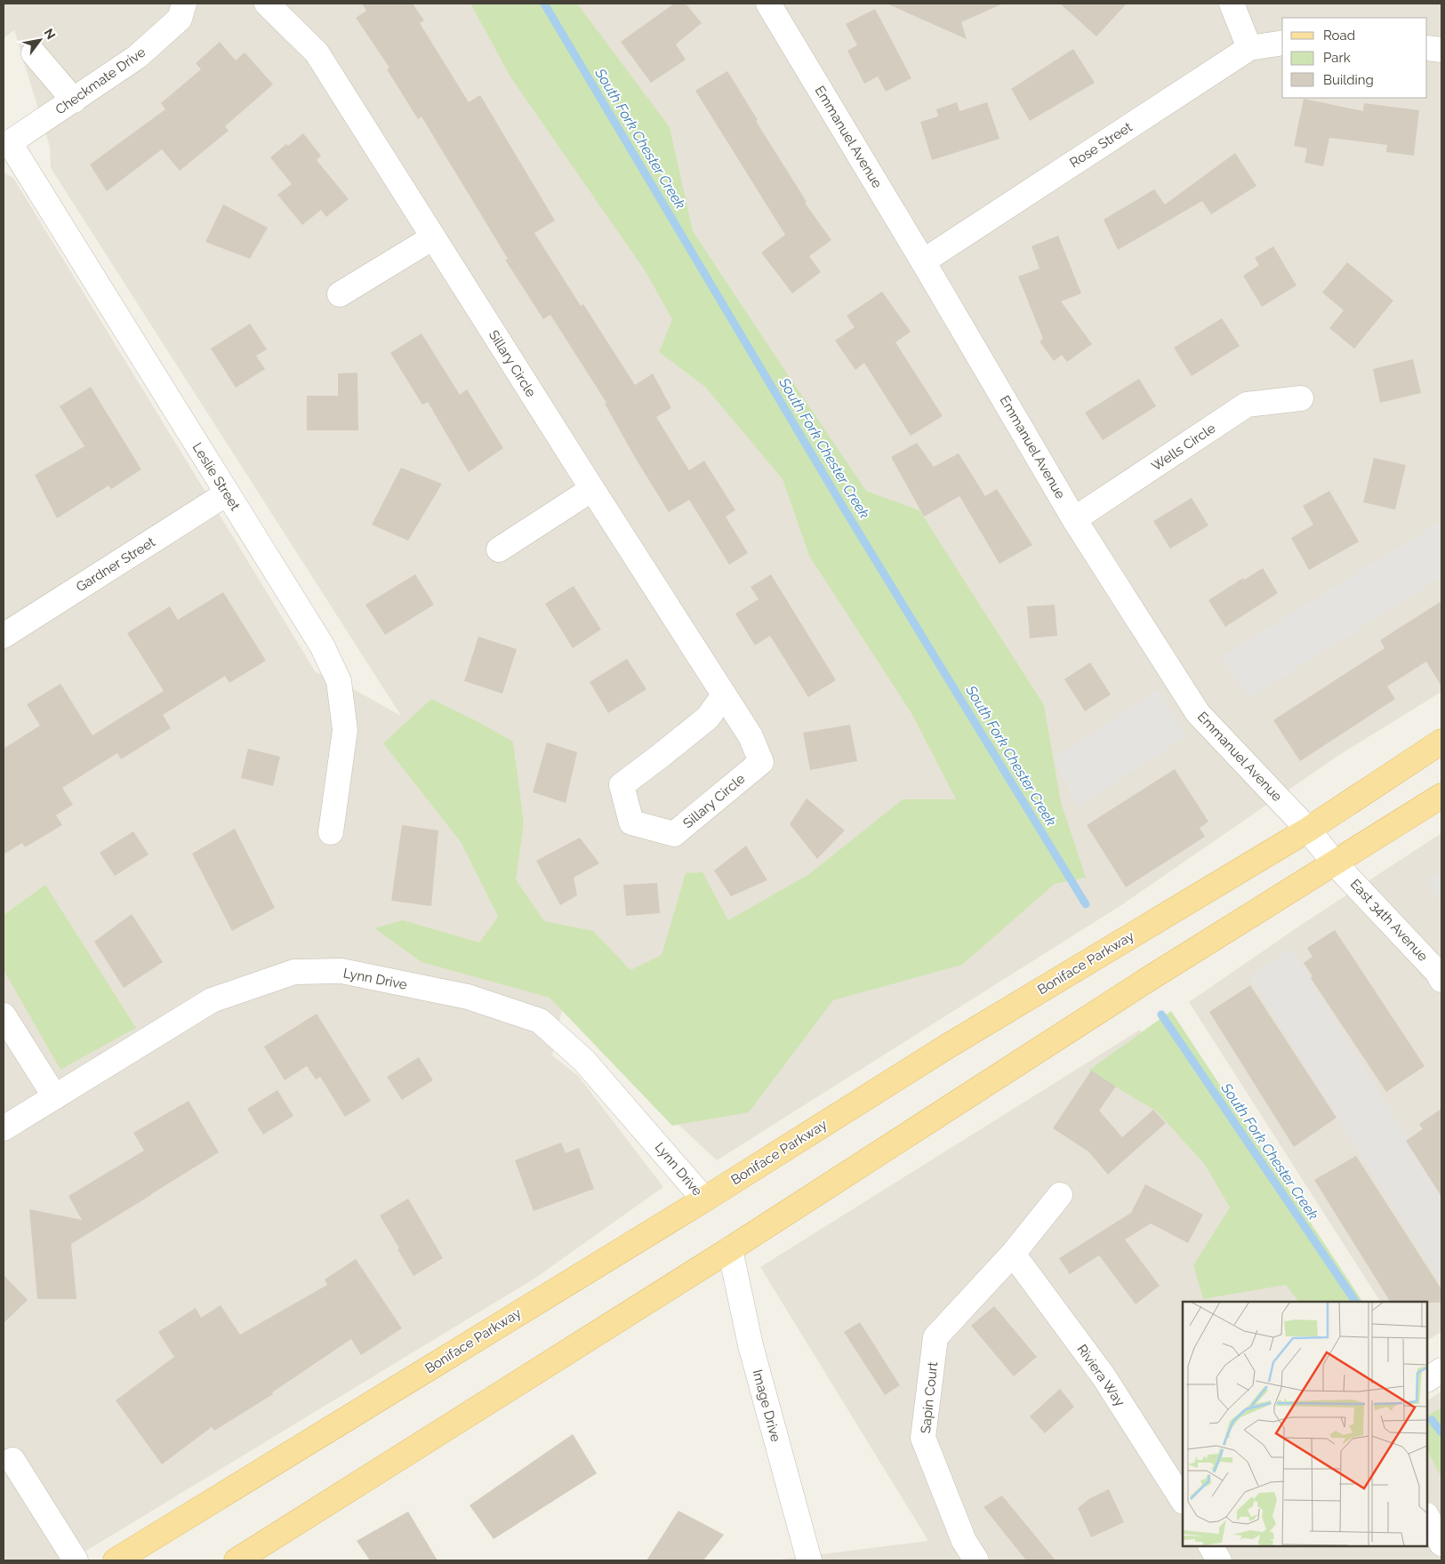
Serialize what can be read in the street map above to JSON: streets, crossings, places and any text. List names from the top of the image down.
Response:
{
  "streets": {
    "main road": ["Boniface Parkway"],
    "street": [
      "Checkmate Drive",
      "Emmanuel Avenue",
      "Rose Street",
      "Sillary Circle",
      "Wells Circle",
      "Leslie Street",
      "Gardner Street",
      "East 34th Avenue",
      "Lynn Drive",
      "Riviera Way",
      "Sapin Court",
      "Image Drive"
    ]
  },
  "crossings": [
    ["Checkmate Drive", "Leslie Street"],
    ["Emmanuel Avenue", "Rose Street"],
    ["Emmanuel Avenue", "Wells Circle"],
    ["Emmanuel Avenue", "East 34th Avenue"],
    ["Emmanuel Avenue", "Boniface Parkway"],
    ["Leslie Street", "Gardner Street"],
    ["Boniface Parkway", "Lynn Drive"],
    ["Riviera Way", "Sapin Court"]
  ],
  "water": ["South Fork Chester Creek"],
  "legend": ["Road", "Park", "Building"],
  "north": "top right"
}
